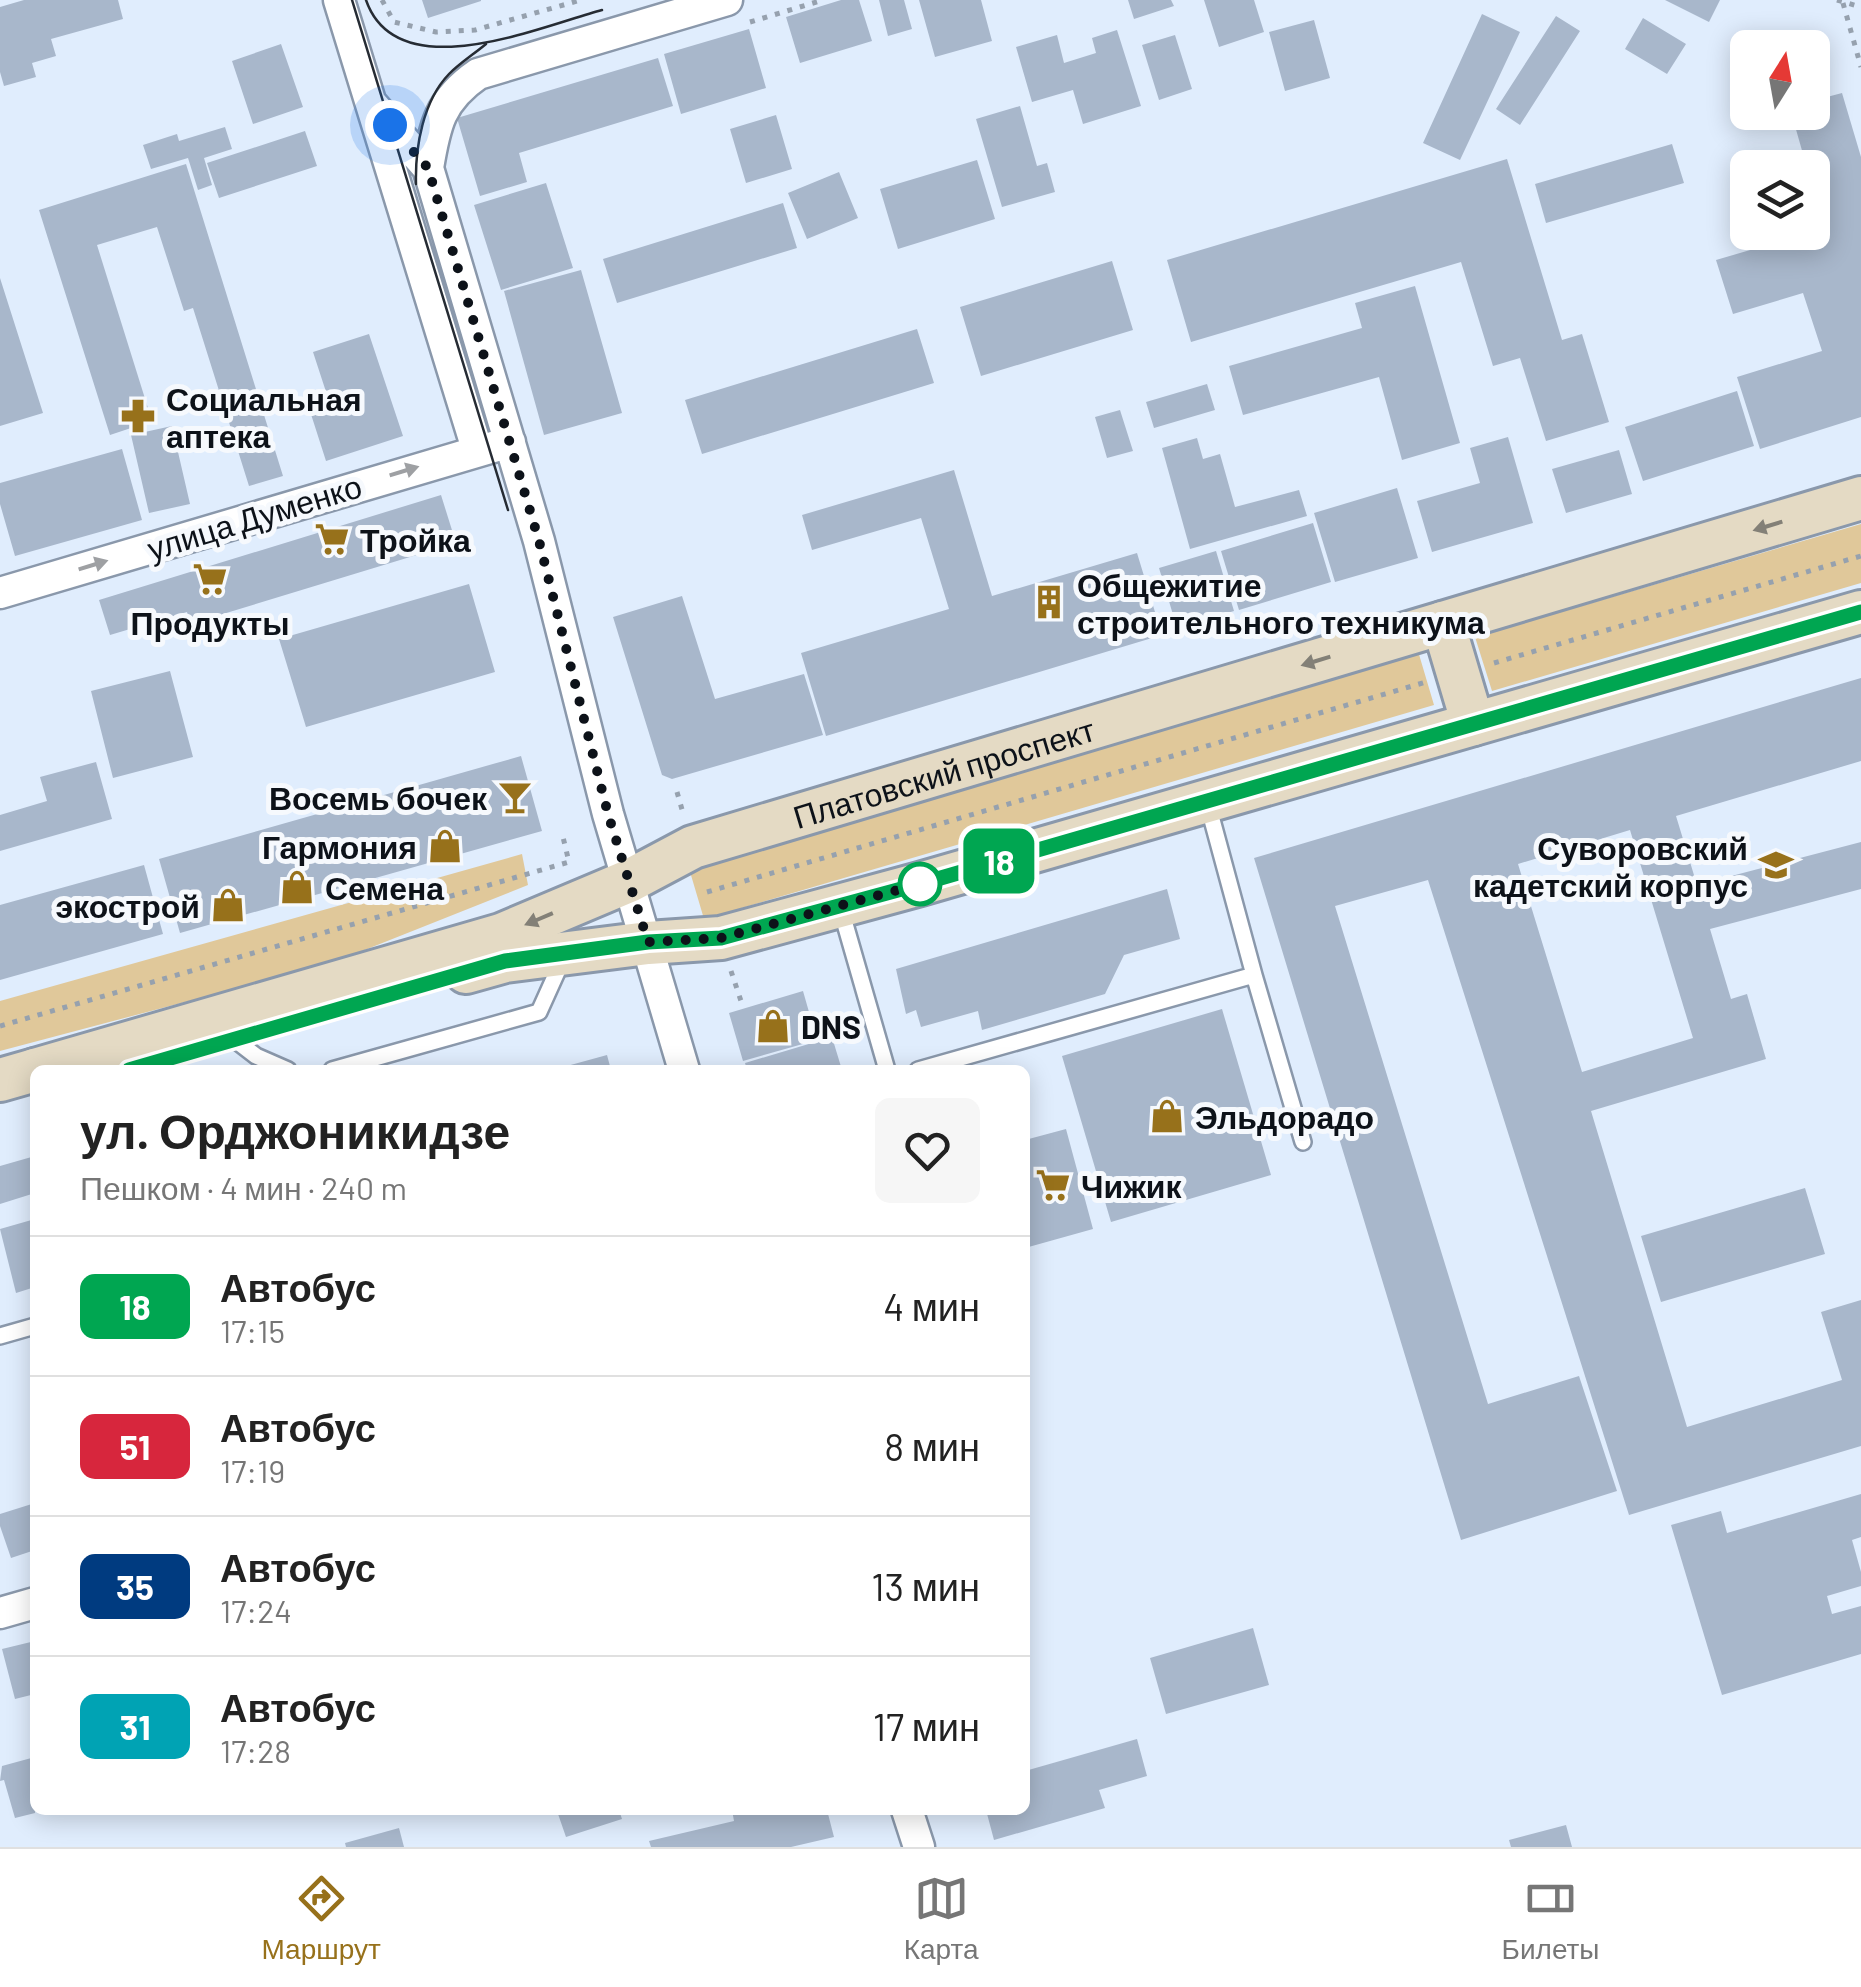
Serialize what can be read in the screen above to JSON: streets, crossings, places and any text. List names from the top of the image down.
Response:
{
  "streets": {
    "main road": ["Платовский проспект"],
    "street": ["улица Думенко"]
  },
  "one_way": ["улица Думенко"],
  "places": {
    "pharmacy": ["Социальная аптека"],
    "supermarket": ["Тройка", "Продукты", "Чижик"],
    "building": ["Общежитие строительного техникума"],
    "bar": ["Восемь бочек"],
    "shop": [
      "Гармония",
      "Семена",
      "экострой",
      "DNS",
      "Эльдорадо"
    ],
    "school or university": ["Суворовский кадетский корпус"]
  },
  "lines": ["bus line 18"],
  "north": "top",
  "page": {
    "on_map": "18",
    "heading": ["ул. Орджоникидзе", "Пешком · 4 мин · 240 m"],
    "list": [
      {
        "mark": "18",
        "name": "Автобус",
        "note": "17:15",
        "value": "4 мин"
      },
      {
        "mark": "51",
        "name": "Автобус",
        "note": "17:19",
        "value": "8 мин"
      },
      {
        "mark": "35",
        "name": "Автобус",
        "note": "17:24",
        "value": "13 мин"
      },
      {
        "mark": "31",
        "name": "Автобус",
        "note": "17:28",
        "value": "17 мин"
      }
    ],
    "tabs": ["Маршрут", "Карта", "Билеты"]
  }
}
